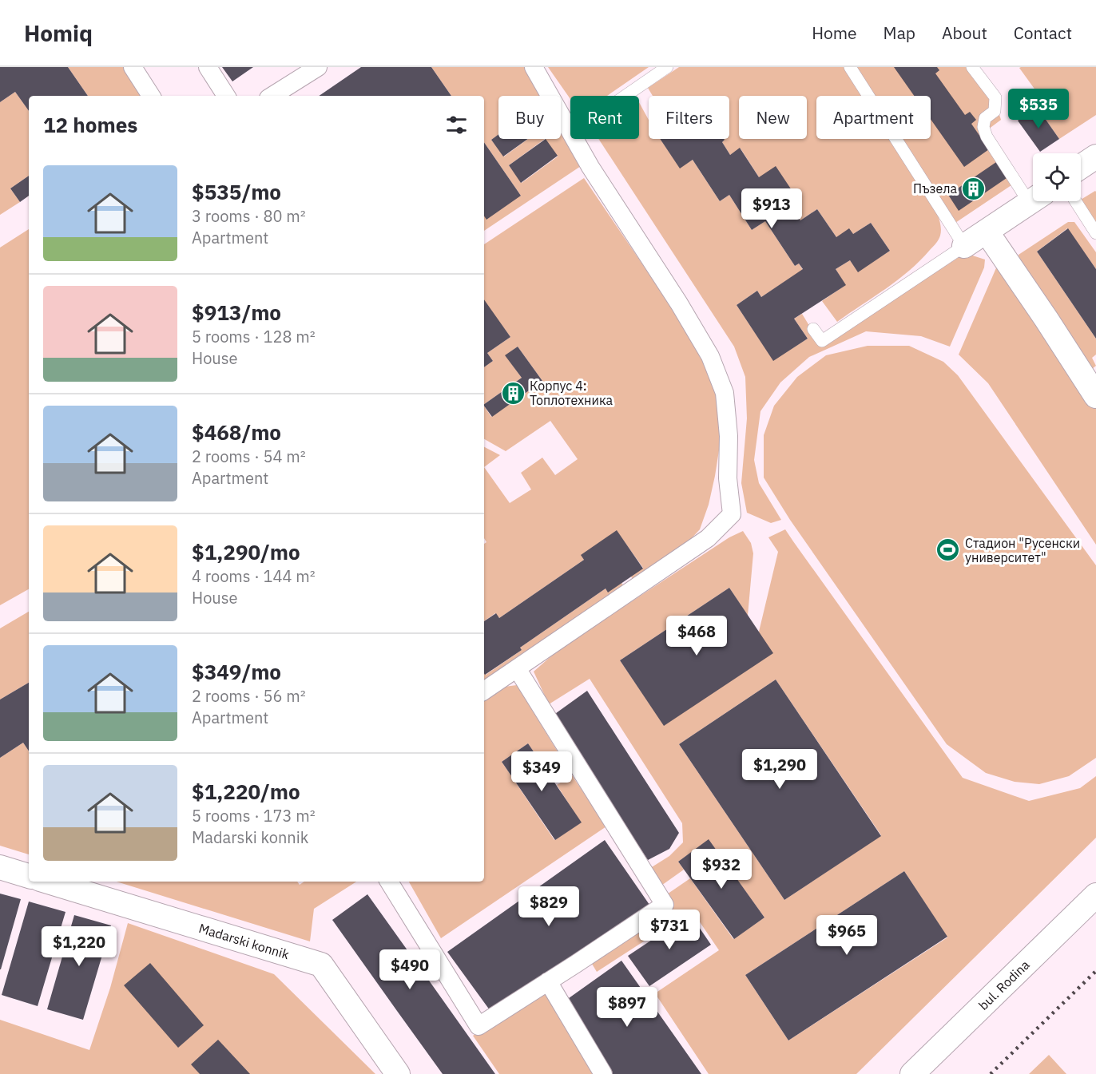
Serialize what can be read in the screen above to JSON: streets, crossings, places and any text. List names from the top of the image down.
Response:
{
  "streets": {
    "street": ["Madarski konnik", "bul. Rodina"]
  },
  "places": {
    "building": ["Пъзела", "Корпус 4: Топлотехника"],
    "sports": ["Стадион \"Русенски университет\""]
  },
  "page": {
    "header": "Homiq",
    "nav": [
      "Home",
      "Map",
      "About",
      "Contact"
    ],
    "price": [
      "$535",
      "$913",
      "$468",
      "$1,290",
      "$349",
      "$932",
      "$829",
      "$731",
      "$965",
      "$1,220",
      "$490",
      "$897"
    ],
    "chip": [
      "Buy",
      "Rent",
      "Filters",
      "New",
      "Apartment"
    ],
    "heading": "12 homes",
    "list": [
      {
        "name": "$535/mo",
        "note": "3 rooms · 80 m² · Apartment"
      },
      {
        "name": "$913/mo",
        "note": "5 rooms · 128 m² · House"
      },
      {
        "name": "$468/mo",
        "note": "2 rooms · 54 m² · Apartment"
      },
      {
        "name": "$1,290/mo",
        "note": "4 rooms · 144 m² · House"
      },
      {
        "name": "$349/mo",
        "note": "2 rooms · 56 m² · Apartment"
      },
      {
        "name": "$1,220/mo",
        "note": "5 rooms · 173 m² · Madarski konnik"
      }
    ]
  }
}
